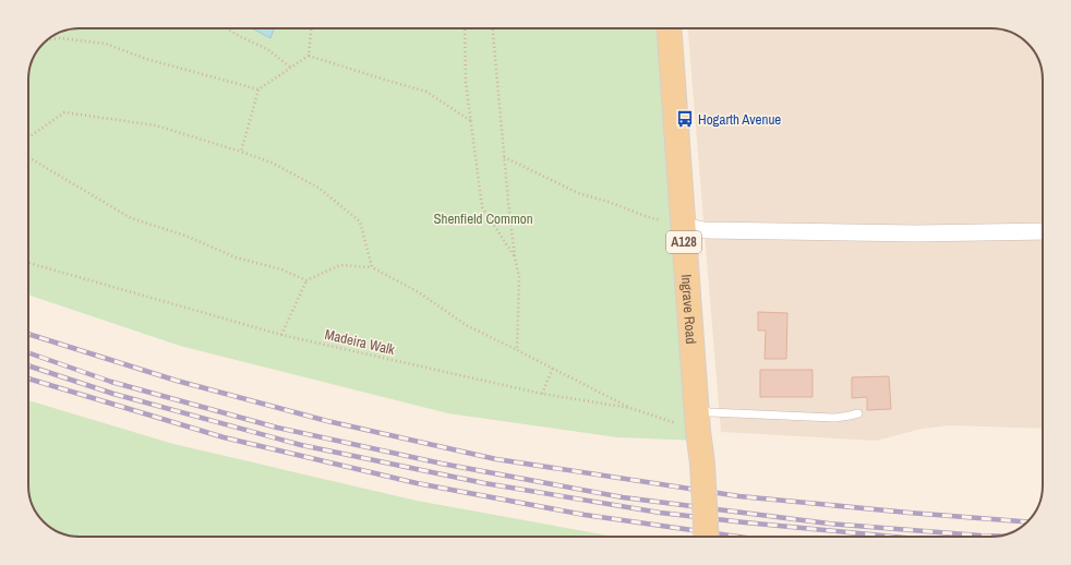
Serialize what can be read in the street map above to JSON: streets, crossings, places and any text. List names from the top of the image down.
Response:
{
  "streets": {
    "main road": ["A128", "Ingrave Road"],
    "path": ["Madeira Walk"]
  },
  "crossings": [
    ["Ingrave Road", "Madeira Walk"]
  ],
  "parks": ["Shenfield Common"],
  "places": {
    "bus stop": ["Hogarth Avenue"]
  }
}
